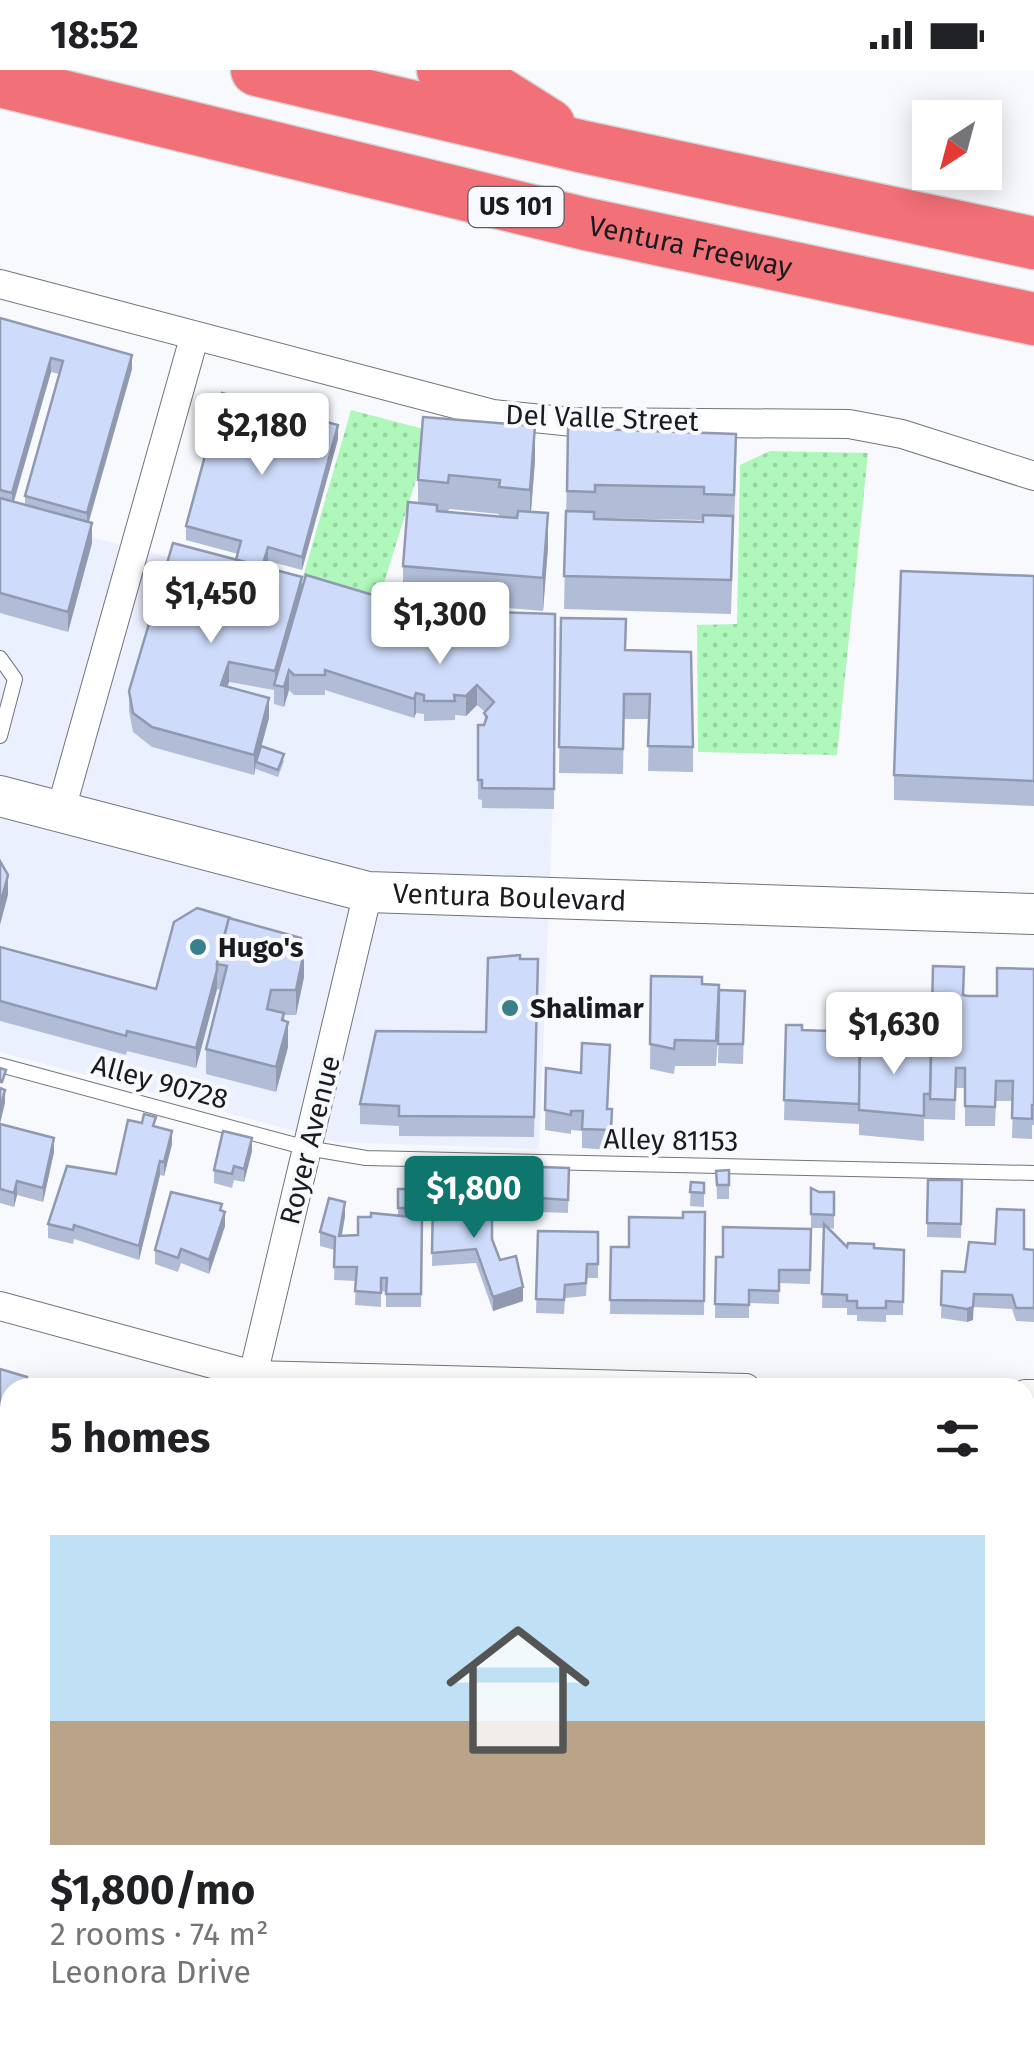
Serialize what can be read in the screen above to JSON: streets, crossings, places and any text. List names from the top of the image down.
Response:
{
  "streets": {
    "highway": ["US 101", "Ventura Freeway"],
    "main road": ["Ventura Boulevard"],
    "street": ["Del Valle Street", "Royer Avenue"],
    "lane": ["Alley 90728", "Alley 81153"]
  },
  "crossings": [
    ["Ventura Boulevard", "Royer Avenue"],
    ["Alley 90728", "Royer Avenue"],
    ["Alley 90728", "Alley 81153"],
    ["Royer Avenue", "Alley 81153"]
  ],
  "places": ["Hugo's", "Shalimar"],
  "north": "bottom left",
  "page": {
    "status": "18:52",
    "price": [
      "$2,180",
      "$1,450",
      "$1,300",
      "$1,630",
      "$1,800"
    ],
    "heading": "5 homes",
    "list": [
      {
        "name": "$1,800/mo",
        "note": "2 rooms · 74 m² · Leonora Drive"
      }
    ]
  }
}
